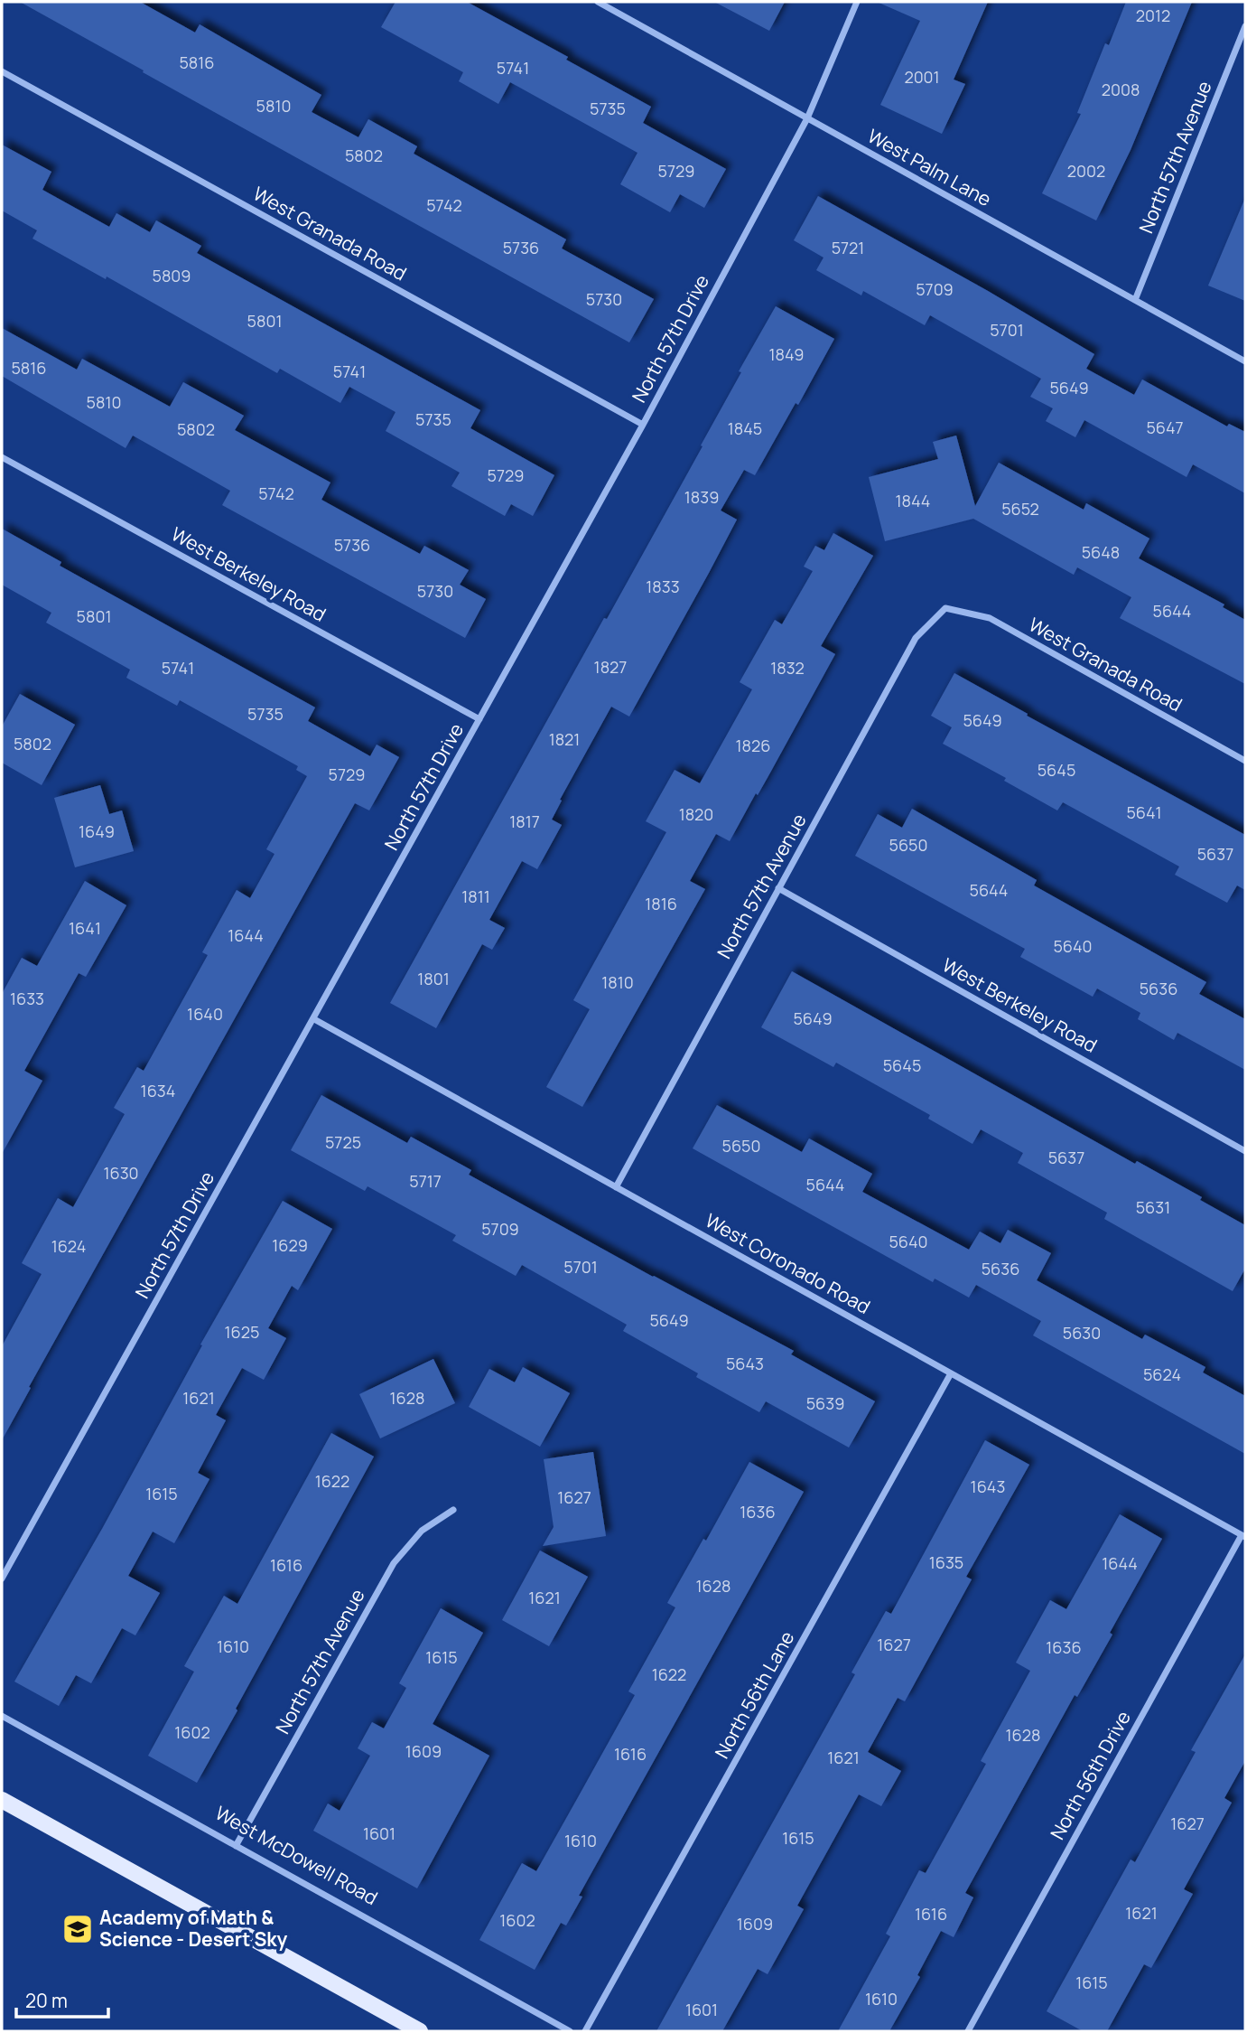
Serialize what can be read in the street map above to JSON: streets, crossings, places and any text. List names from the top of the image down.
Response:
{
  "streets": {
    "street": [
      "North 57th Avenue",
      "West Palm Lane",
      "West Granada Road",
      "North 57th Drive",
      "West Berkeley Road",
      "West Coronado Road",
      "North 56th Lane",
      "North 56th Drive",
      "West McDowell Road"
    ]
  },
  "crossings": [
    ["North 57th Avenue", "West Palm Lane"],
    ["North 57th Avenue", "West Granada Road"],
    ["North 57th Avenue", "West Berkeley Road"],
    ["North 57th Avenue", "West Coronado Road"],
    ["North 57th Avenue", "West McDowell Road"],
    ["West Palm Lane", "North 57th Drive"],
    ["West Granada Road", "North 57th Drive"],
    ["North 57th Drive", "West Berkeley Road"],
    ["North 57th Drive", "West Coronado Road"],
    ["West Coronado Road", "North 56th Lane"],
    ["West Coronado Road", "North 56th Drive"]
  ],
  "places": {
    "school or university": ["Academy of Math & Science - Desert Sky"]
  },
  "house_numbers": [
    "2012",
    "5816",
    "5741",
    "2001",
    "2008",
    "5810",
    "5735",
    "5802",
    "5729",
    "2002",
    "5742",
    "5736",
    "5721",
    "5809",
    "5709",
    "5730",
    "5801",
    "5701",
    "1849",
    "5816",
    "5741",
    "5649",
    "5810",
    "5735",
    "5647",
    "1845",
    "5802",
    "5729",
    "5742",
    "1839",
    "1844",
    "5652",
    "5736",
    "5648",
    "1833",
    "5730",
    "5644",
    "5801",
    "1827",
    "5741",
    "1832",
    "5735",
    "5649",
    "1821",
    "5802",
    "1826",
    "5645",
    "5729",
    "5641",
    "1820",
    "1817",
    "1649",
    "5650",
    "5637",
    "5644",
    "1811",
    "1816",
    "1641",
    "1644",
    "5640",
    "1801",
    "1810",
    "5636",
    "1633",
    "1640",
    "5649",
    "5645",
    "1634",
    "5725",
    "5650",
    "5637",
    "1630",
    "5717",
    "5644",
    "5631",
    "5709",
    "5640",
    "1629",
    "1624",
    "5701",
    "5636",
    "5649",
    "1625",
    "5630",
    "5643",
    "5624",
    "1621",
    "1628",
    "5639",
    "1622",
    "1643",
    "1615",
    "1627",
    "1636",
    "1635",
    "1644",
    "1616",
    "1628",
    "1621",
    "1627",
    "1610",
    "1636",
    "1615",
    "1622",
    "1602",
    "1628",
    "1609",
    "1616",
    "1621",
    "1627",
    "1601",
    "1615",
    "1610",
    "1621",
    "1616",
    "1602",
    "1609",
    "1615",
    "1610",
    "1601"
  ],
  "scale_bar": "20 m"
}
